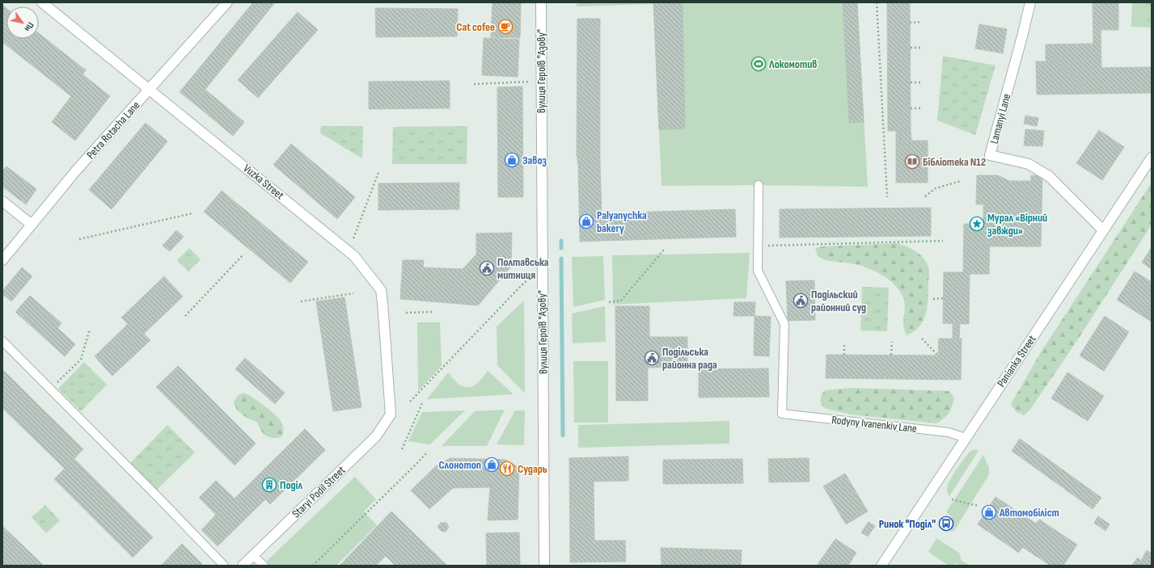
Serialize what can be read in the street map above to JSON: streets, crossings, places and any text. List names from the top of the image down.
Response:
{
  "streets": {
    "street": [
      "вулиця Героїв \"Азову\"",
      "Lamanyi Lane",
      "Petra Rotacha Lane",
      "Vuzka Street",
      "Panianka Street",
      "Staryi Podil Street"
    ],
    "lane": ["Rodyny Ivanenkiv Lane"]
  },
  "crossings": [
    ["Lamanyi Lane", "Panianka Street"],
    ["Petra Rotacha Lane", "Vuzka Street"],
    ["Vuzka Street", "Staryi Podil Street"],
    ["Panianka Street", "Rodyny Ivanenkiv Lane"]
  ],
  "places": {
    "cafe": ["Cat cofee"],
    "sports": ["Локомотив"],
    "shop": [
      "Завоз",
      "Palyanychka bakery",
      "Слонотоп",
      "Автомобіліст"
    ],
    "library": ["Бібліотека N12"],
    "place": ["Мурал «Вірний завжди»"],
    "public building": ["Полтавська митниця", "Подільский районний суд", "Подільська районна рада"],
    "restaurant": ["Сударь"],
    "building": ["Поділ"],
    "bus stop": ["Ринок \"Поділ\""]
  },
  "north": "bottom right"
}
